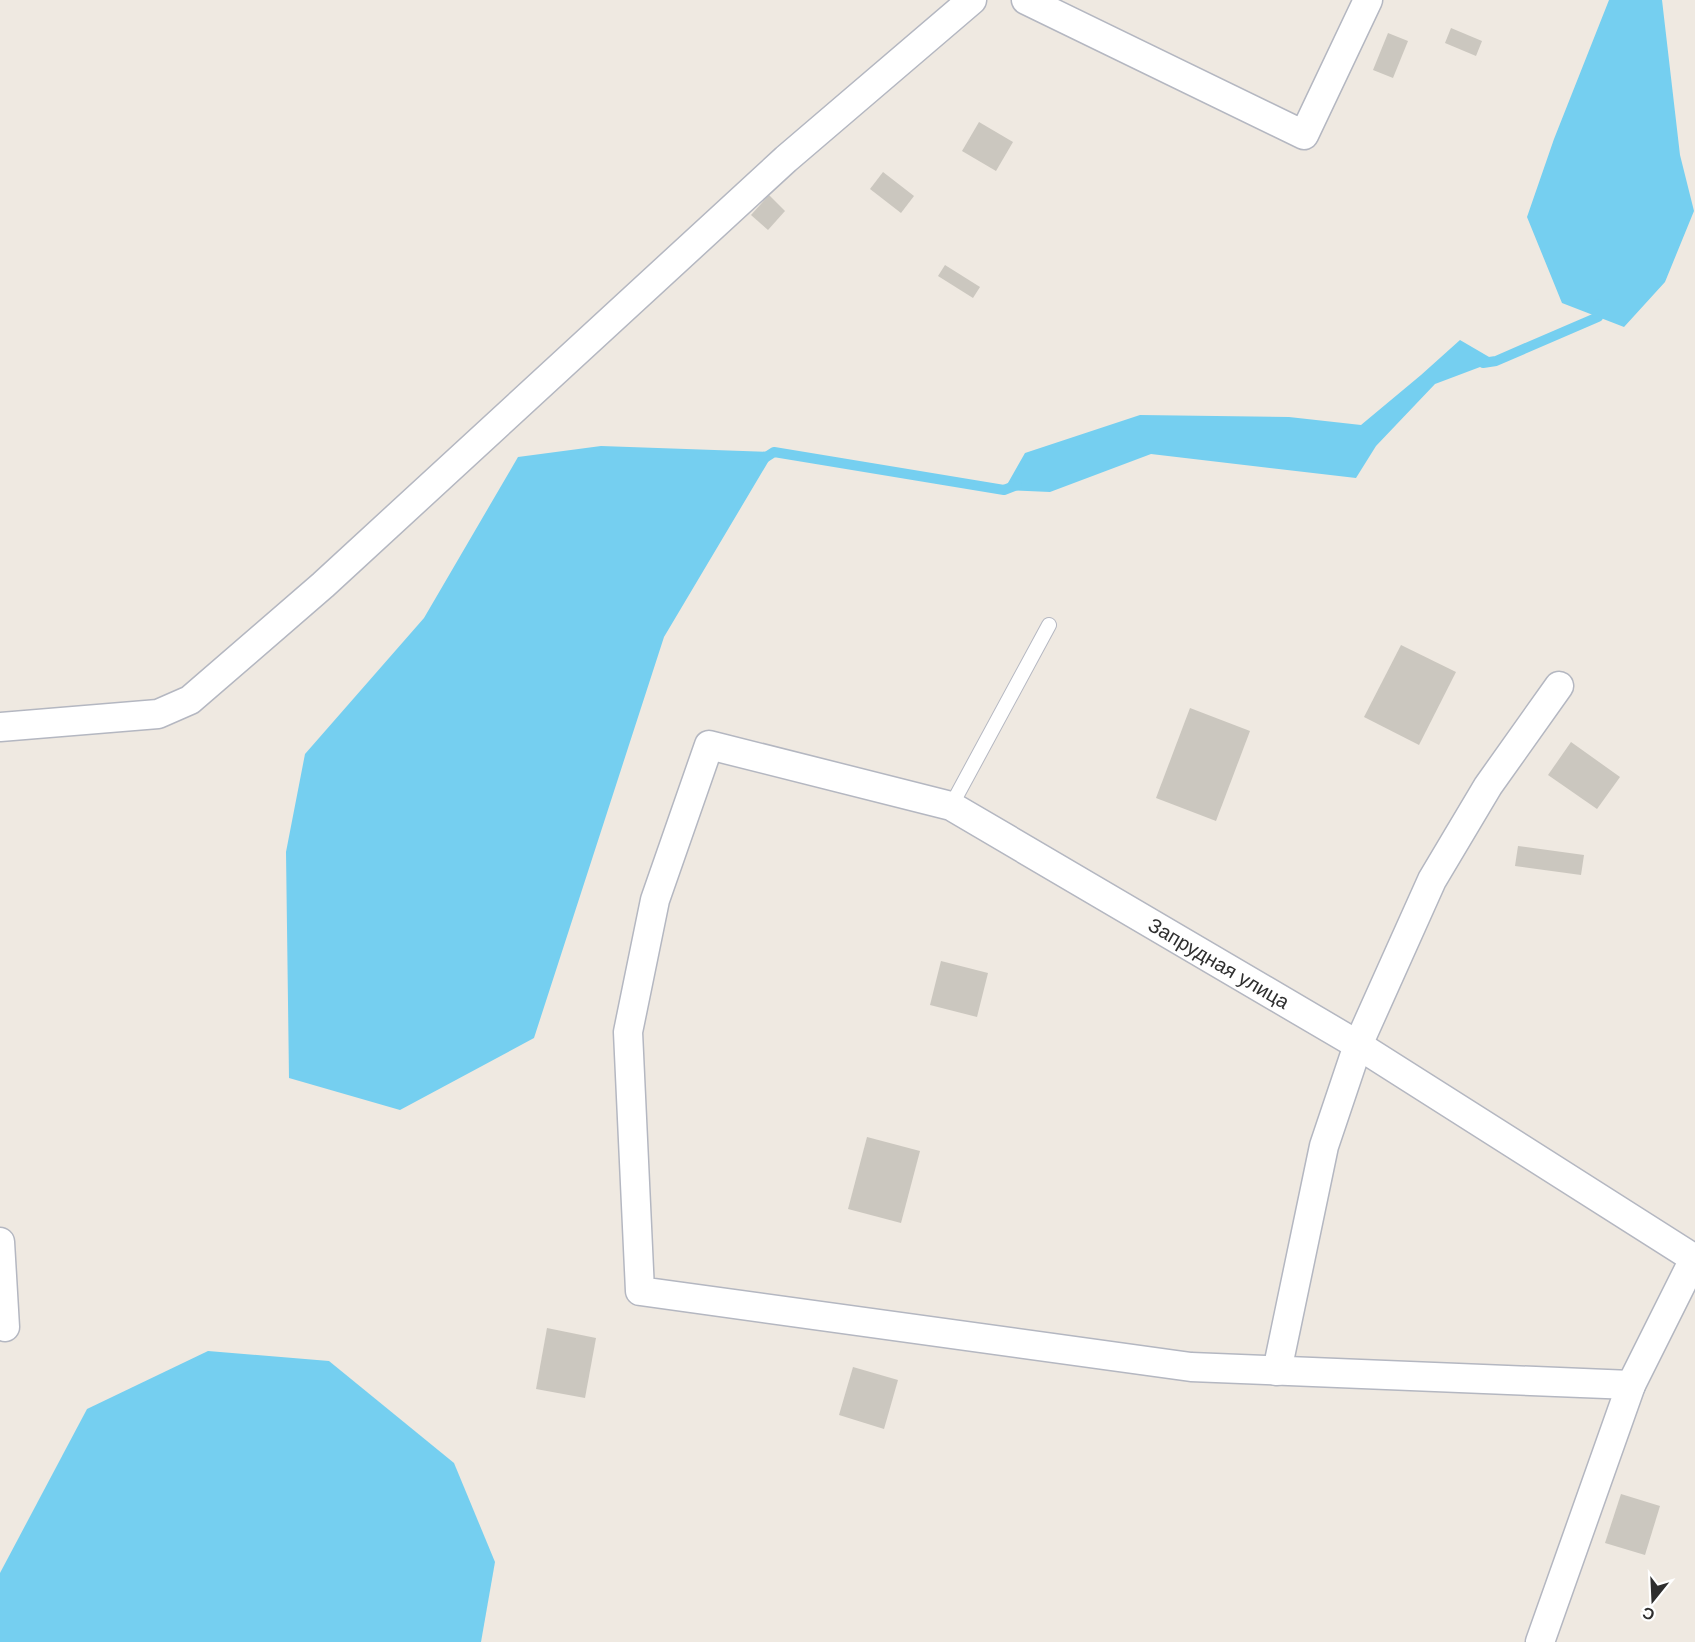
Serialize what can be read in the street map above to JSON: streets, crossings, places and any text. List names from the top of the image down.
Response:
{
  "streets": {
    "street": ["Запрудная улица"]
  },
  "north": "bottom"
}
